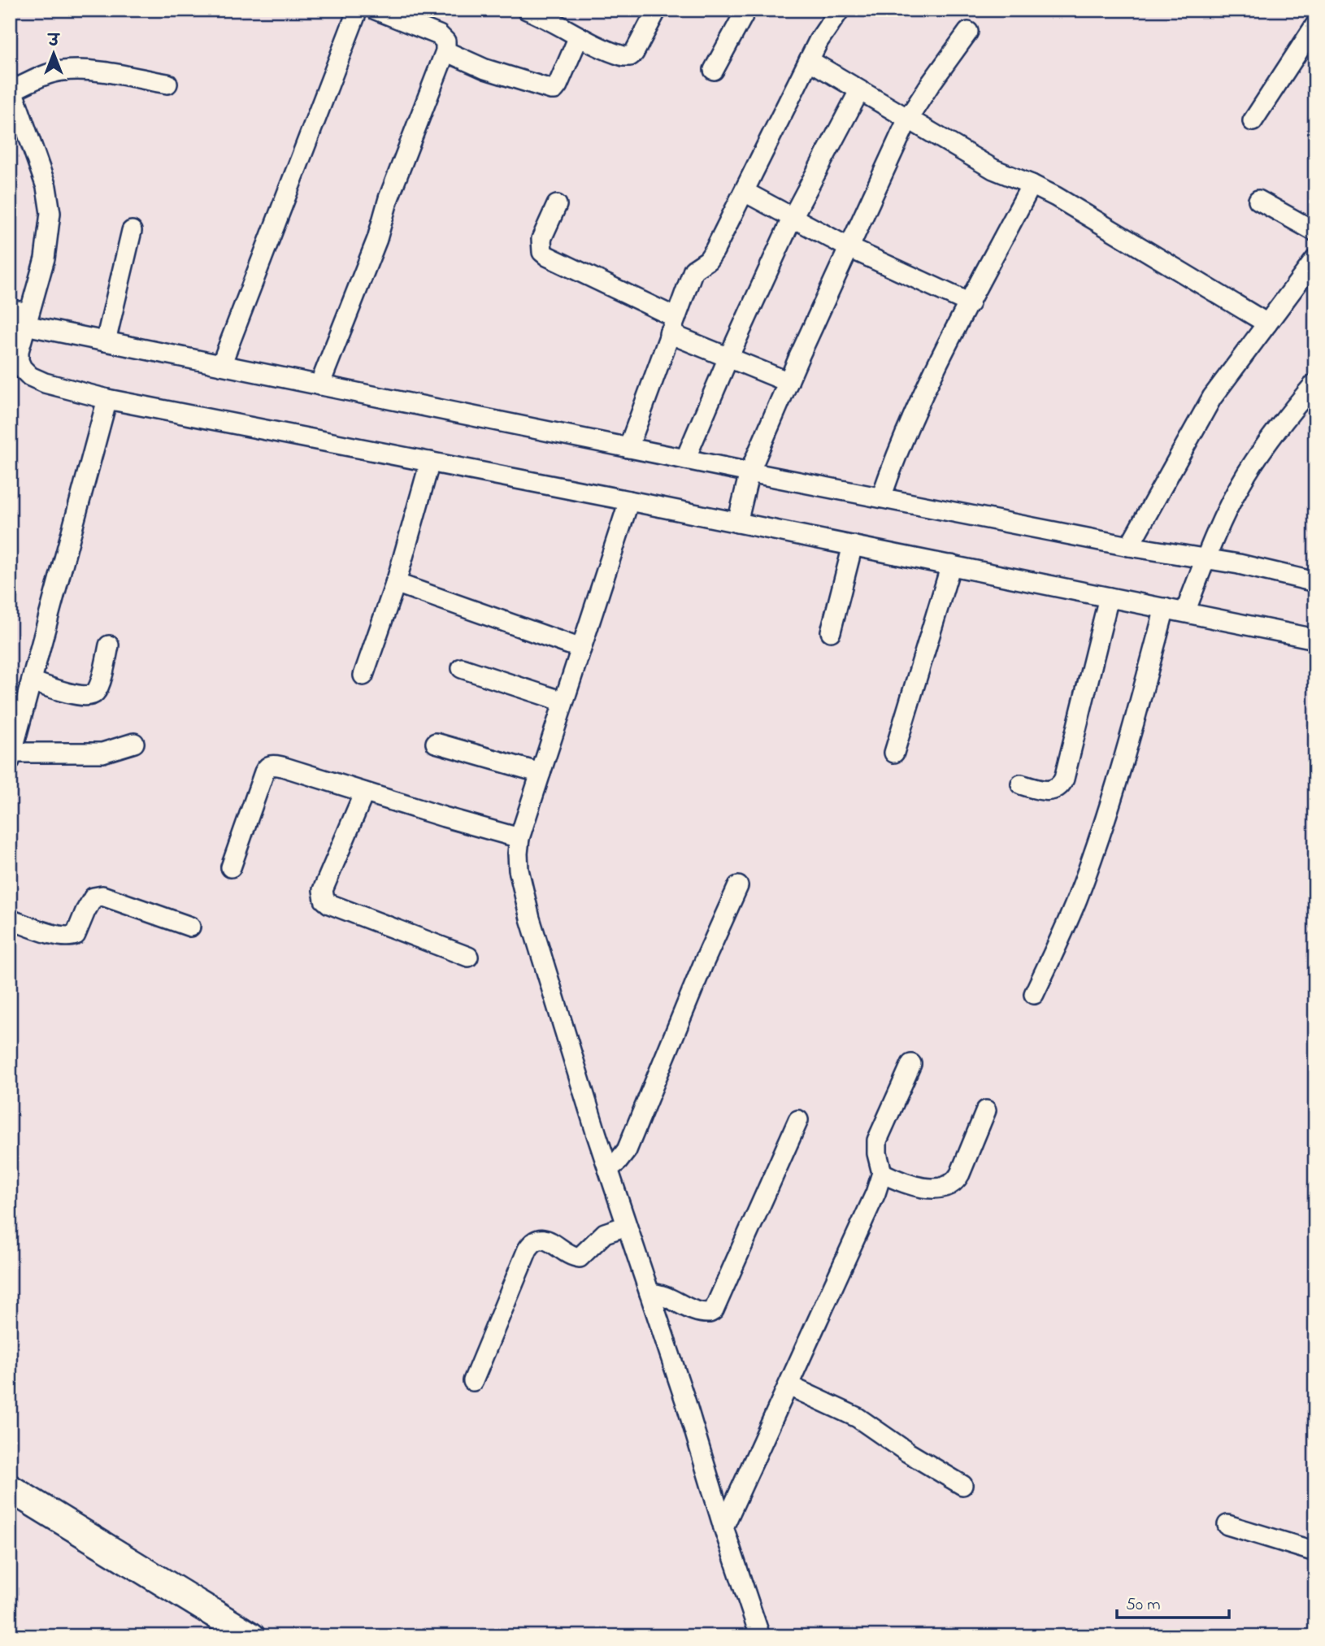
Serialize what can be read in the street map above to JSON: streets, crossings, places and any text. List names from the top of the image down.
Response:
{
  "scale_bar": "50 m",
  "north": "top"
}
